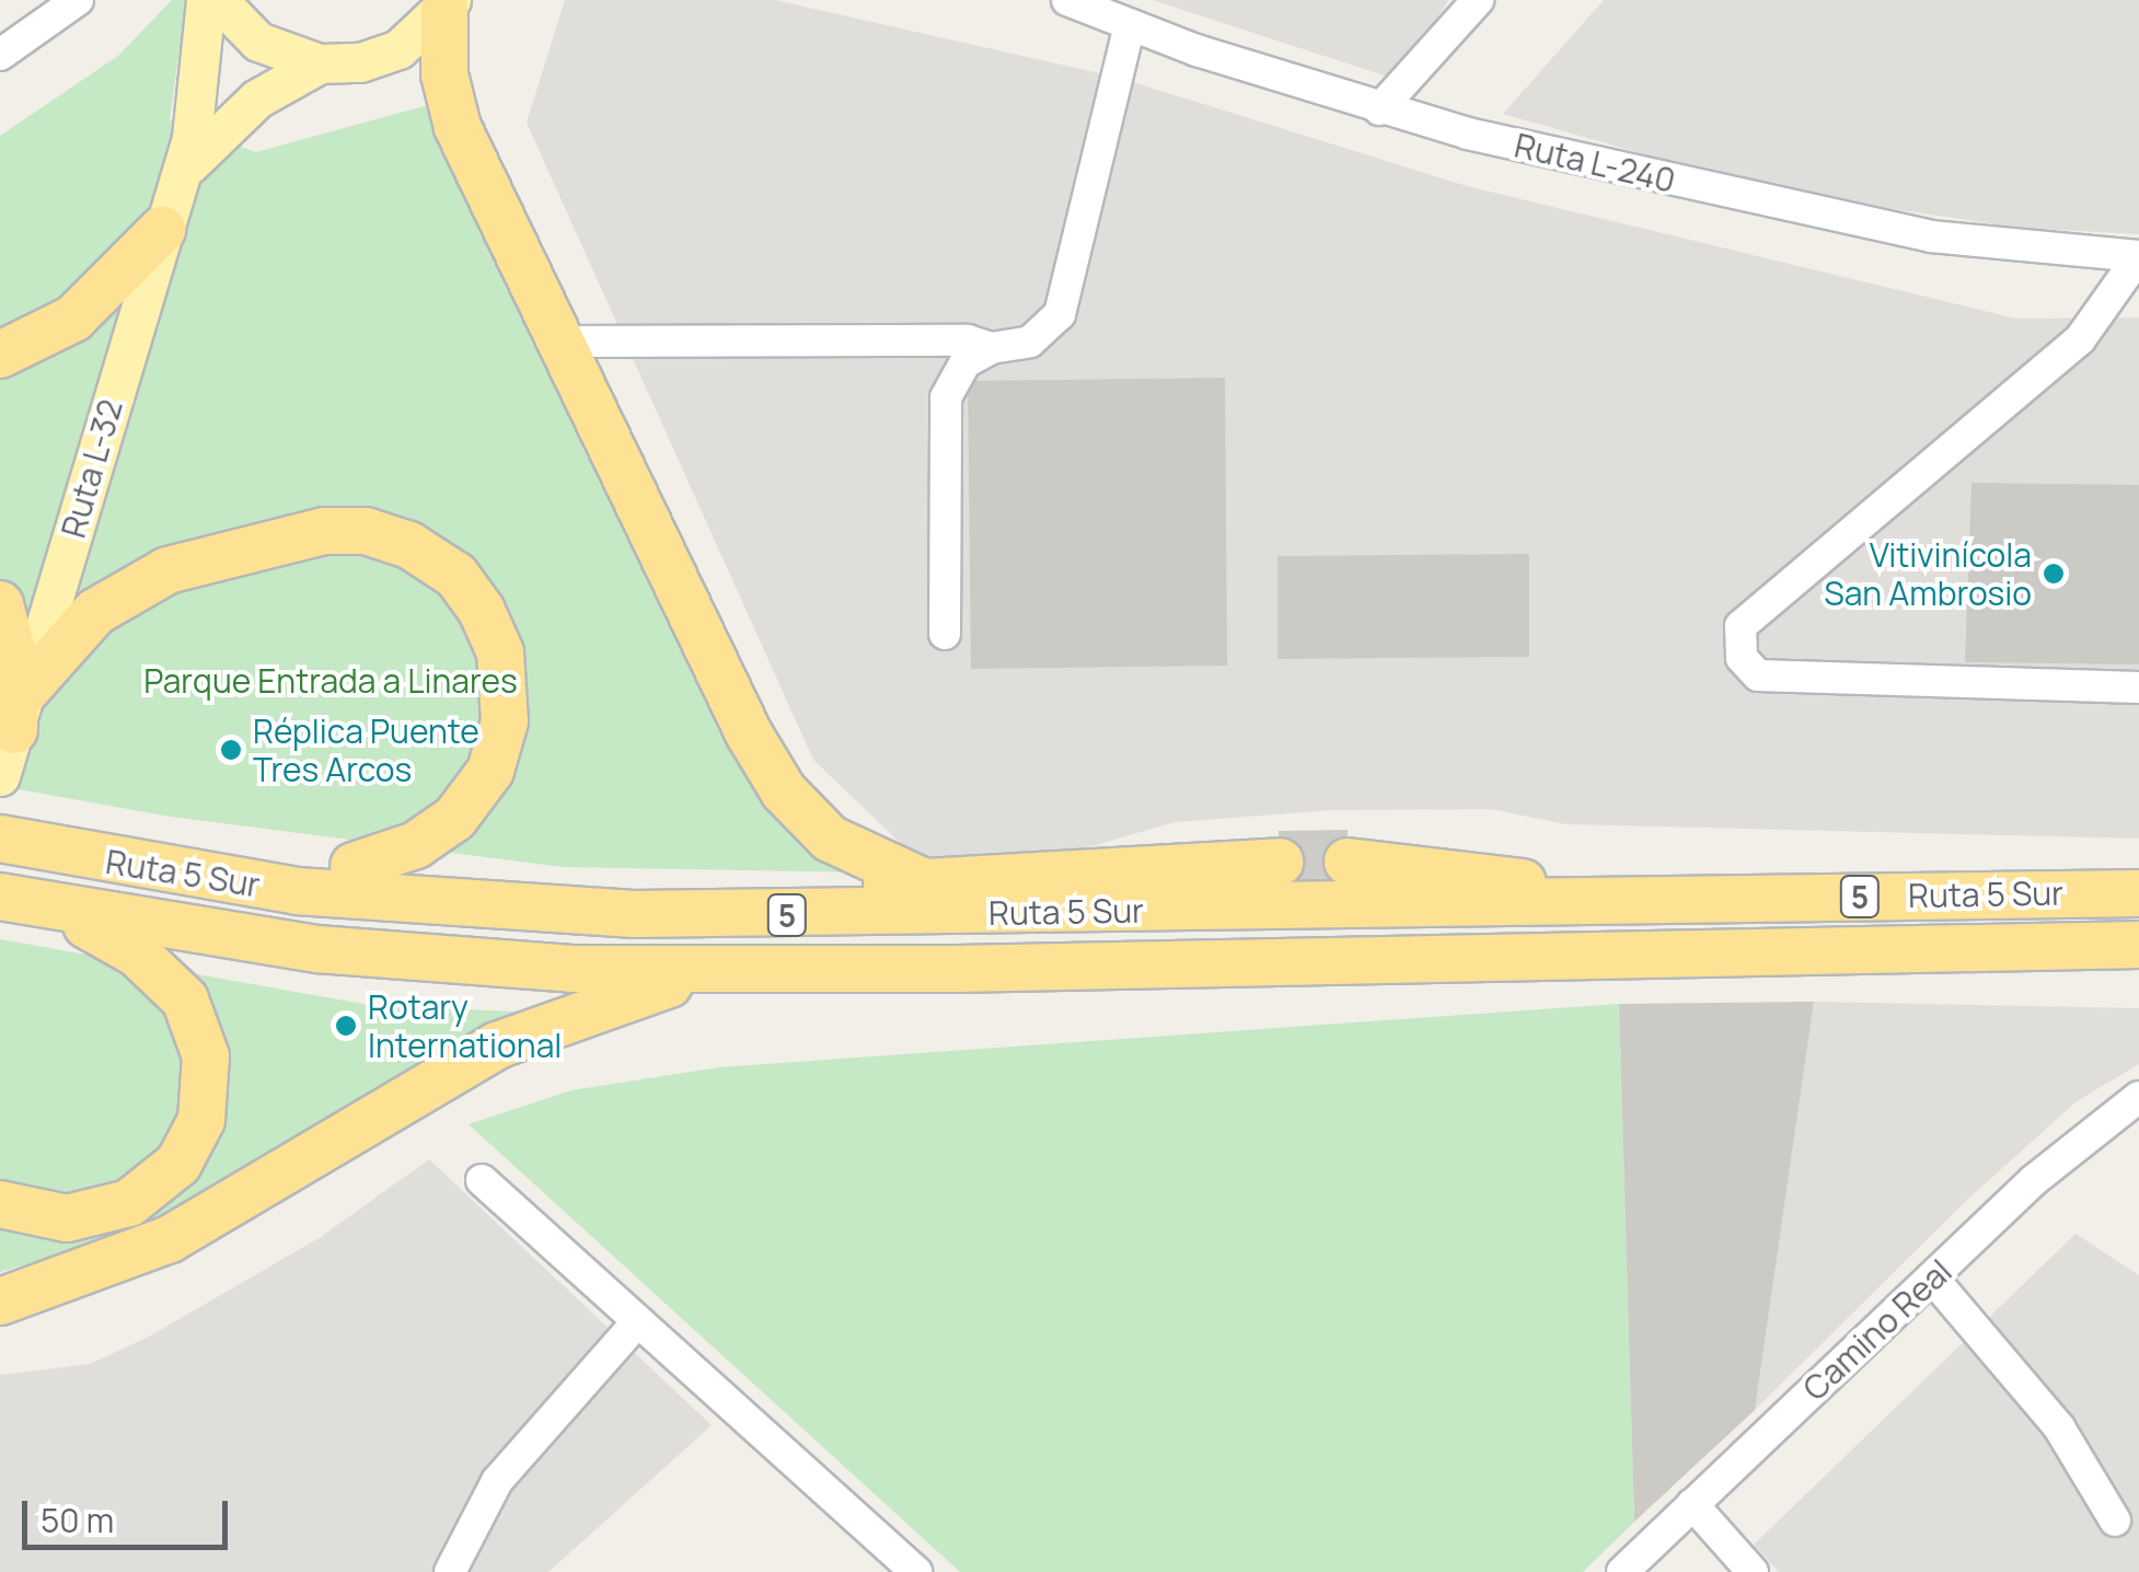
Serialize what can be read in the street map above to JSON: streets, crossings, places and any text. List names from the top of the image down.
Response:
{
  "streets": {
    "highway": ["Ruta 5 Sur", "5"],
    "main road": ["Ruta L-32"],
    "street": ["Ruta L-240", "Camino Real"]
  },
  "parks": ["Parque Entrada a Linares"],
  "places": ["Vitivinícola San Ambrosio", "Réplica Puente Tres Arcos", "Rotary International"],
  "scale_bar": "50 m"
}
